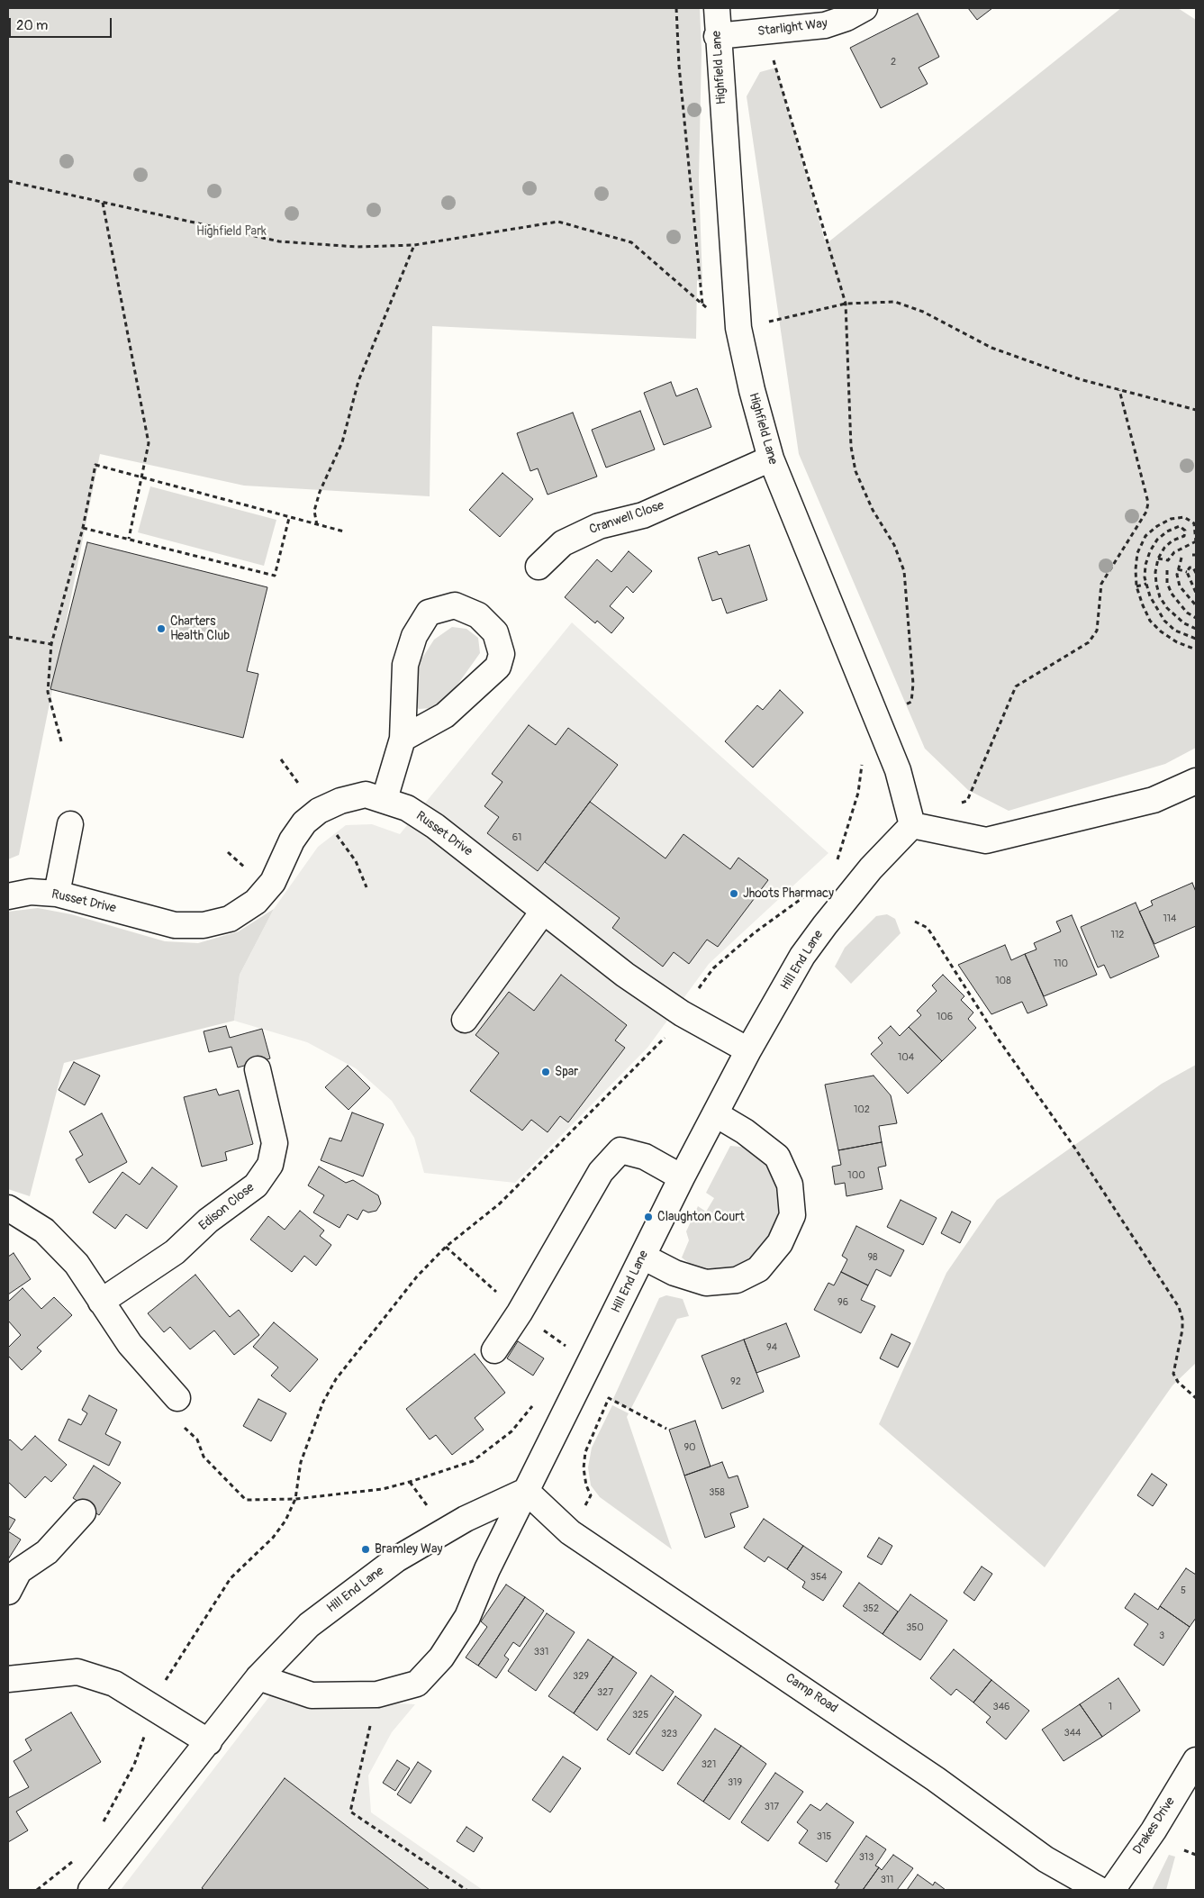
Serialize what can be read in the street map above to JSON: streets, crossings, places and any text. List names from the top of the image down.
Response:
{
  "streets": {
    "street": [
      "Starlight Way",
      "Highfield Lane",
      "Cranwell Close",
      "Russet Drive",
      "Hill End Lane",
      "Edison Close",
      "Camp Road",
      "Drakes Drive"
    ]
  },
  "crossings": [
    ["Starlight Way", "Highfield Lane"],
    ["Highfield Lane", "Cranwell Close"],
    ["Highfield Lane", "Hill End Lane"],
    ["Russet Drive", "Hill End Lane"],
    ["Hill End Lane", "Camp Road"]
  ],
  "parks": ["Highfield Park"],
  "places": [
    "Charters Health Club",
    "Jhoots Pharmacy",
    "Spar",
    "Claughton Court",
    "Bramley Way"
  ],
  "house_numbers": [
    "2",
    "61",
    "114",
    "112",
    "110",
    "108",
    "106",
    "104",
    "102",
    "100",
    "98",
    "96",
    "94",
    "92",
    "90",
    "358",
    "354",
    "5",
    "352",
    "350",
    "3",
    "331",
    "329",
    "327",
    "346",
    "1",
    "325",
    "344",
    "323",
    "321",
    "319",
    "317",
    "315",
    "313",
    "311"
  ],
  "scale_bar": "20 m"
}
